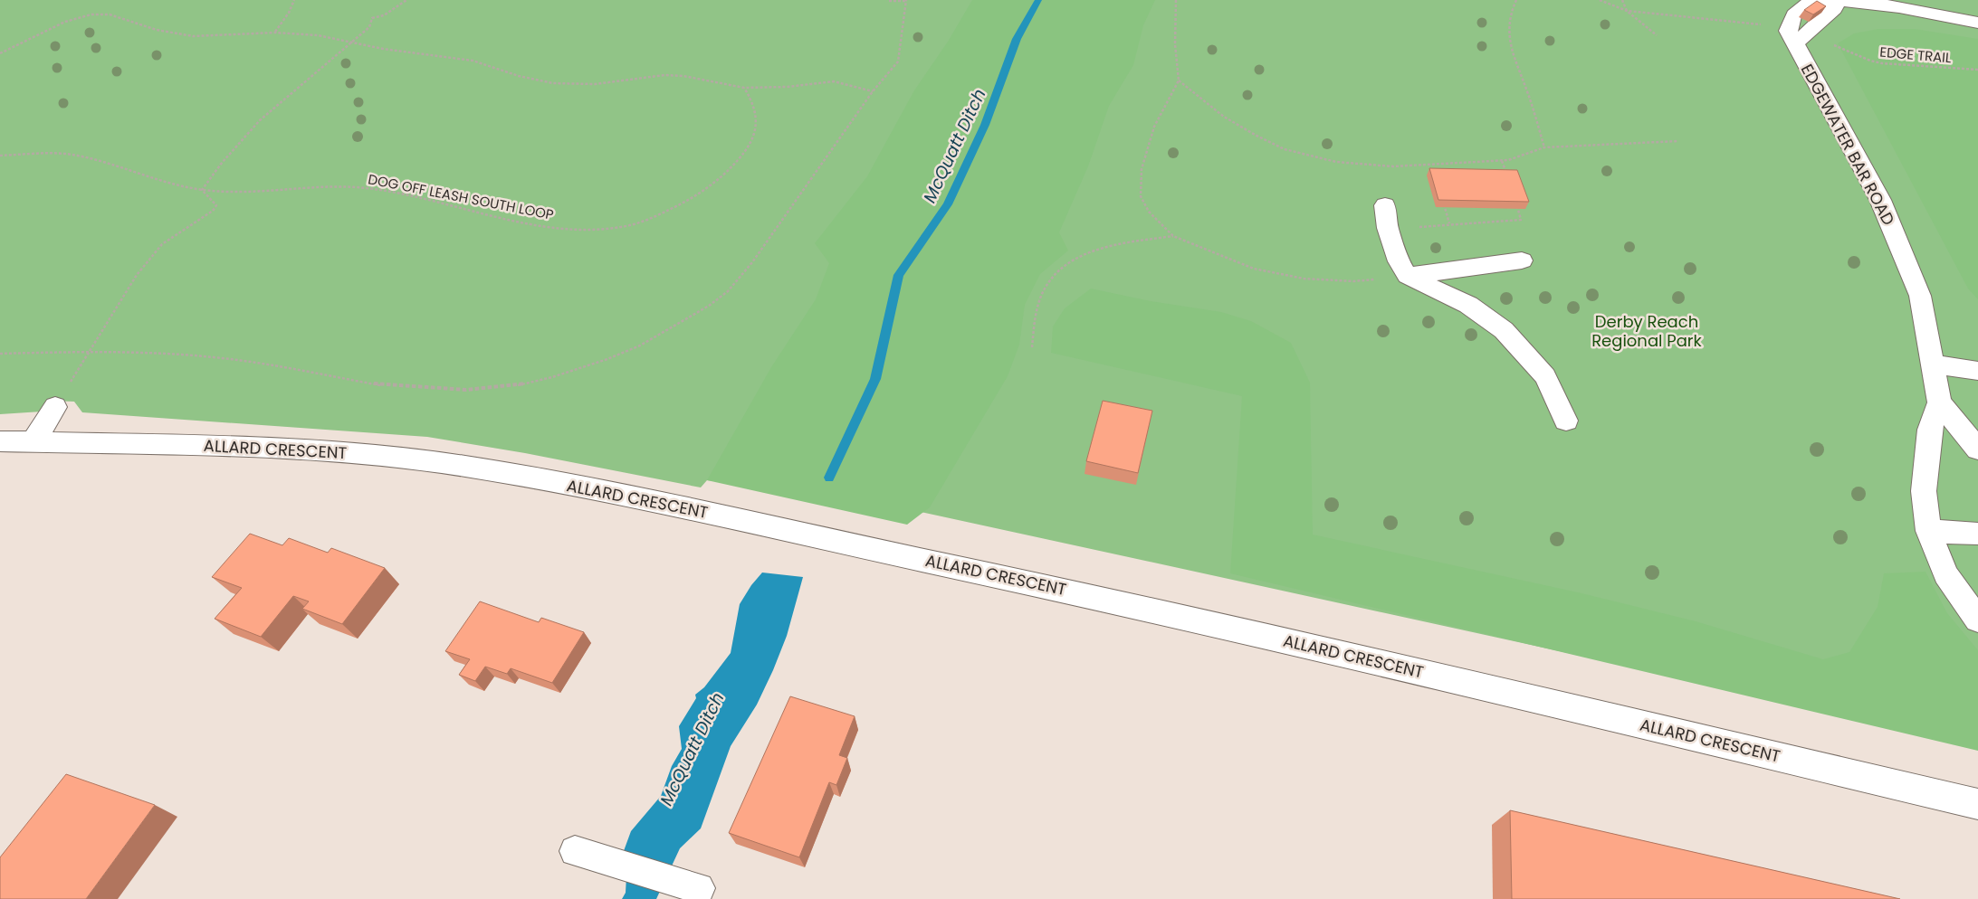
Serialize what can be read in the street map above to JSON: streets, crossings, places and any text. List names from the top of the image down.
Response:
{
  "streets": {
    "street": ["EDGEWATER BAR ROAD", "ALLARD CRESCENT"],
    "path": ["EDGE TRAIL", "DOG OFF LEASH SOUTH LOOP"]
  },
  "water": ["McQuatt Ditch"],
  "parks": ["Derby Reach Regional Park"]
}
